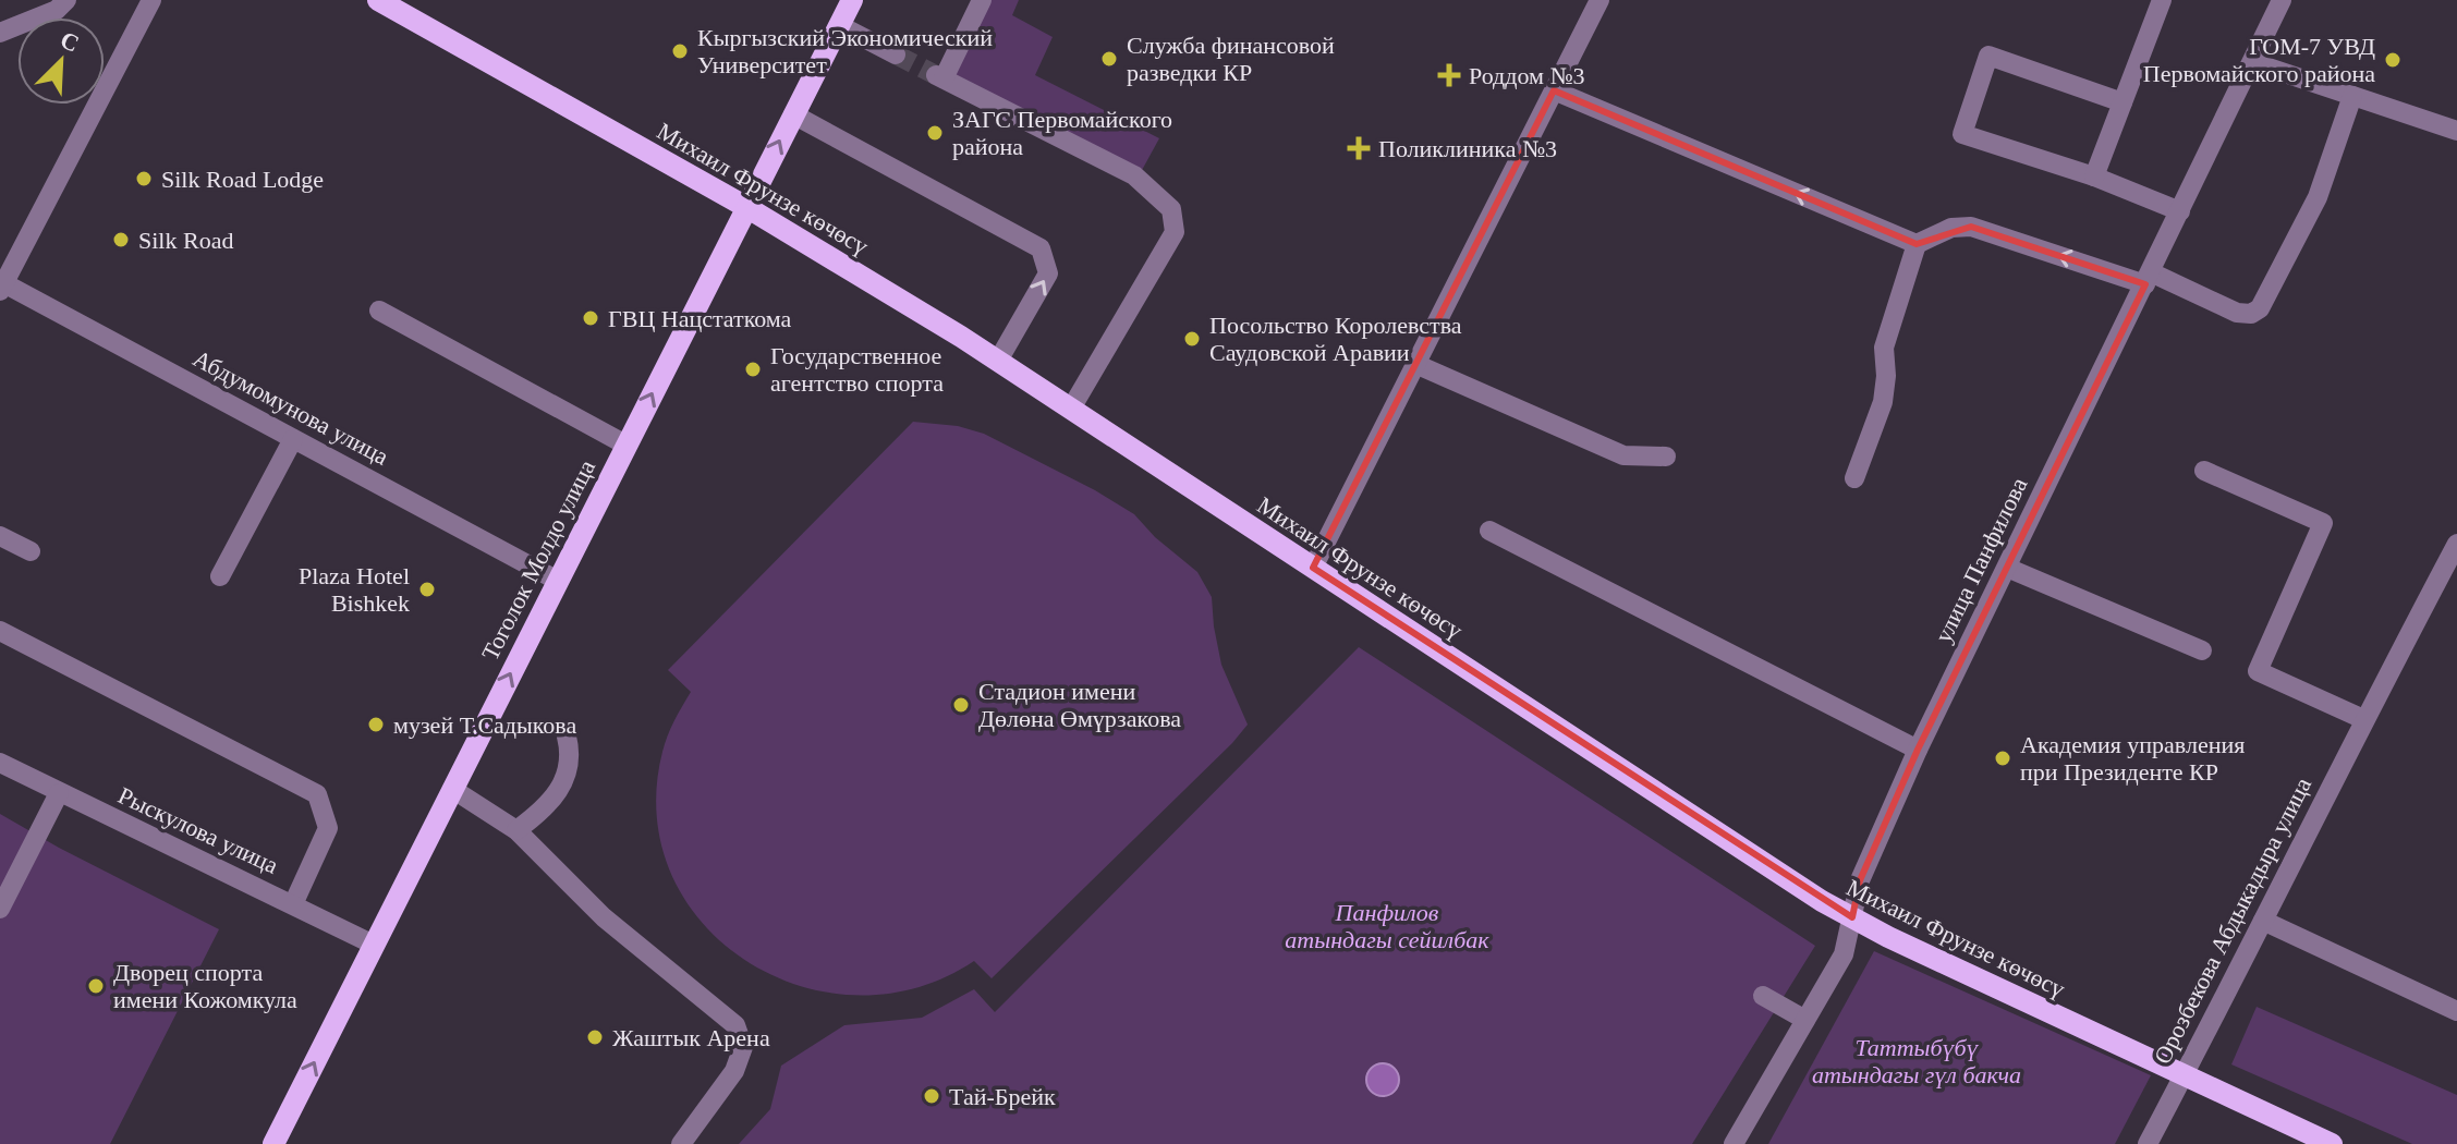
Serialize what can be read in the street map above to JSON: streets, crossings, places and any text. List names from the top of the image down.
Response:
{
  "streets": {
    "main road": ["Михаил Фрунзе көчөсү", "Тоголок Молдо улица"],
    "street": [
      "Абдумомунова улица",
      "улица Панфилова",
      "Рыскулова улица",
      "Орозбекова Абдыкадыра улица"
    ]
  },
  "crossings": [
    ["Михаил Фрунзе көчөсү", "Тоголок Молдо улица"],
    ["Михаил Фрунзе көчөсү", "улица Панфилова"],
    ["Михаил Фрунзе көчөсү", "Орозбекова Абдыкадыра улица"],
    ["Абдумомунова улица", "Тоголок Молдо улица"],
    ["Тоголок Молдо улица", "Рыскулова улица"]
  ],
  "one_way": ["Тоголок Молдо улица"],
  "parks": ["Панфилов атындагы сейилбак", "Таттыбүбү атындагы гүл бакча"],
  "places": {
    "other": [
      "Кыргызский Экономический Университет",
      "Служба финансовой разведки КР",
      "ГОМ-7 УВД Первомайского района",
      "ЗАГС Первомайского района",
      "Silk Road Lodge",
      "Silk Road",
      "ГВЦ Нацстаткома",
      "Посольство Королевства Саудовской Аравии",
      "Государственное агентство спорта",
      "Plaza Hotel Bishkek",
      "Стадион имени Дөлөна Өмүрзакова",
      "музей Т.Садыкова",
      "Академия управления при Президенте КР",
      "Дворец спорта имени Кожомкула",
      "Жаштык Арена",
      "Тай-Брейк"
    ],
    "health": ["Роддом №3", "Поликлиника №3"]
  },
  "north": "top right"
}
